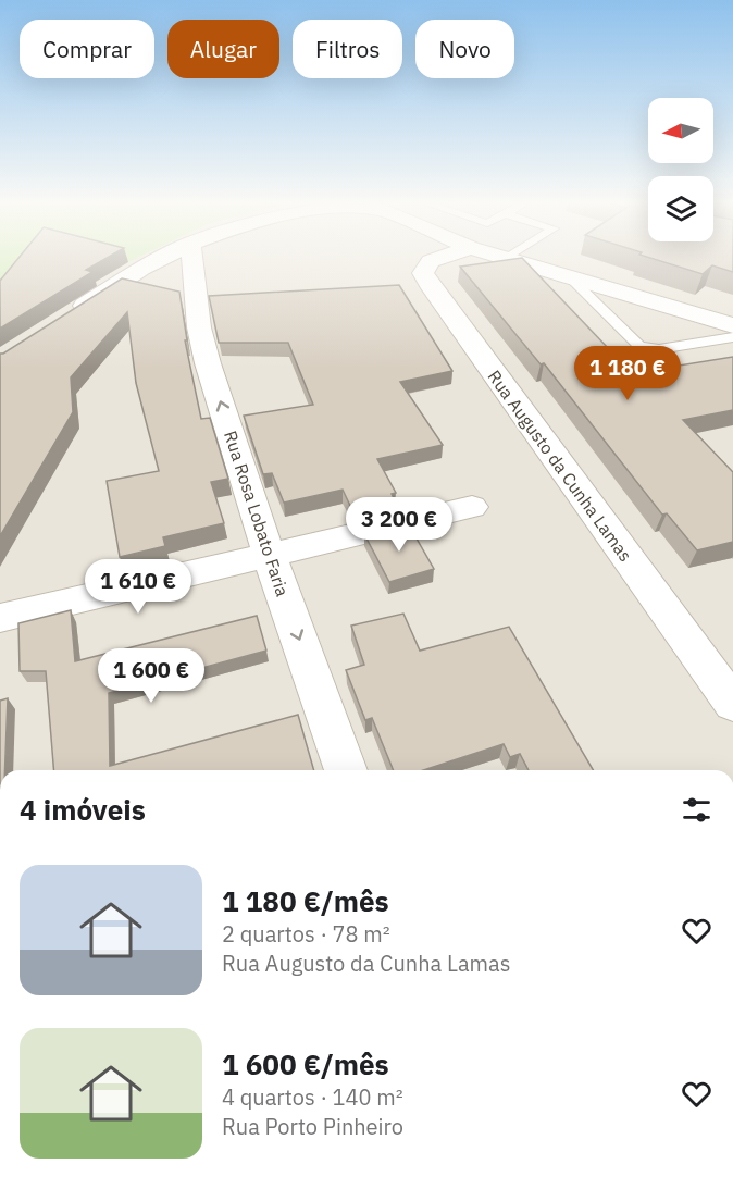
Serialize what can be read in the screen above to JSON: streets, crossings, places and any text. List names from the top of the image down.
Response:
{
  "streets": {
    "street": ["Rua Augusto da Cunha Lamas", "Rua Rosa Lobato Faria"]
  },
  "north": "left",
  "page": {
    "chip": [
      "Comprar",
      "Alugar",
      "Filtros",
      "Novo"
    ],
    "price": [
      "1 180 €",
      "3 200 €",
      "1 610 €",
      "1 600 €"
    ],
    "heading": "4 imóveis",
    "list": [
      {
        "name": "1 180 €/mês",
        "note": "2 quartos · 78 m² · Rua Augusto da Cunha Lamas"
      },
      {
        "name": "1 600 €/mês",
        "note": "4 quartos · 140 m² · Rua Porto Pinheiro"
      }
    ]
  }
}
